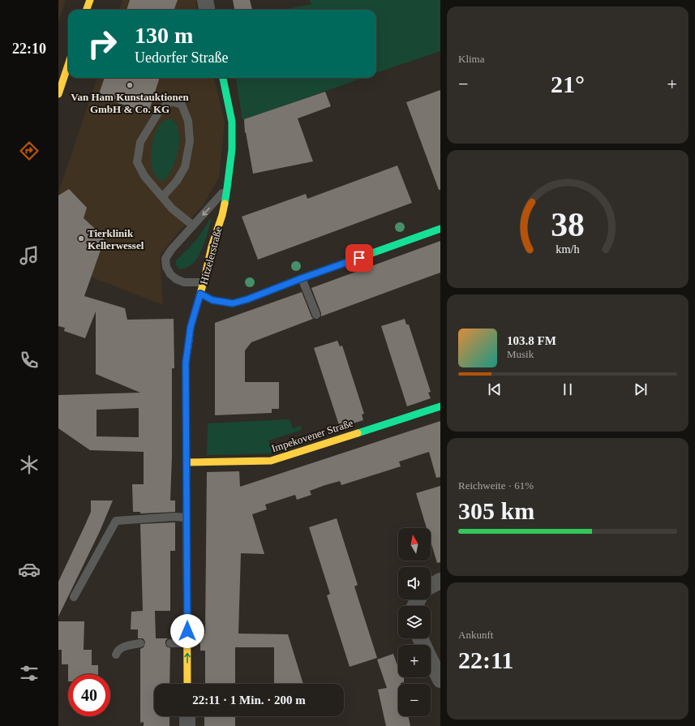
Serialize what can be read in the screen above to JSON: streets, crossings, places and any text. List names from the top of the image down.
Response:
{
  "streets": {
    "street": ["Hitzelerstraße", "Impekovener Straße"]
  },
  "crossings": [
    ["Hitzelerstraße", "Impekovener Straße"]
  ],
  "places": ["Van Ham Kunstauktionen GmbH & Co. KG", "Tierklinik Kellerwessel"],
  "north": "top",
  "page": {
    "tabs": "22:10",
    "tile": [
      "Klima",
      ["Reichweite · 61%", "305 km"],
      ["Ankunft", "22:11"]
    ],
    "turn": ["130 m", "Uedorfer Straße"],
    "heat": ["−", "21°", "+"],
    "song": ["103.8 FM", "Musik"],
    "map_buttons": ["+", "−"],
    "limit": "40",
    "trip": "22:11 · 1 Min. · 200 m",
    "gauge": ["38", "km/h"]
  }
}
